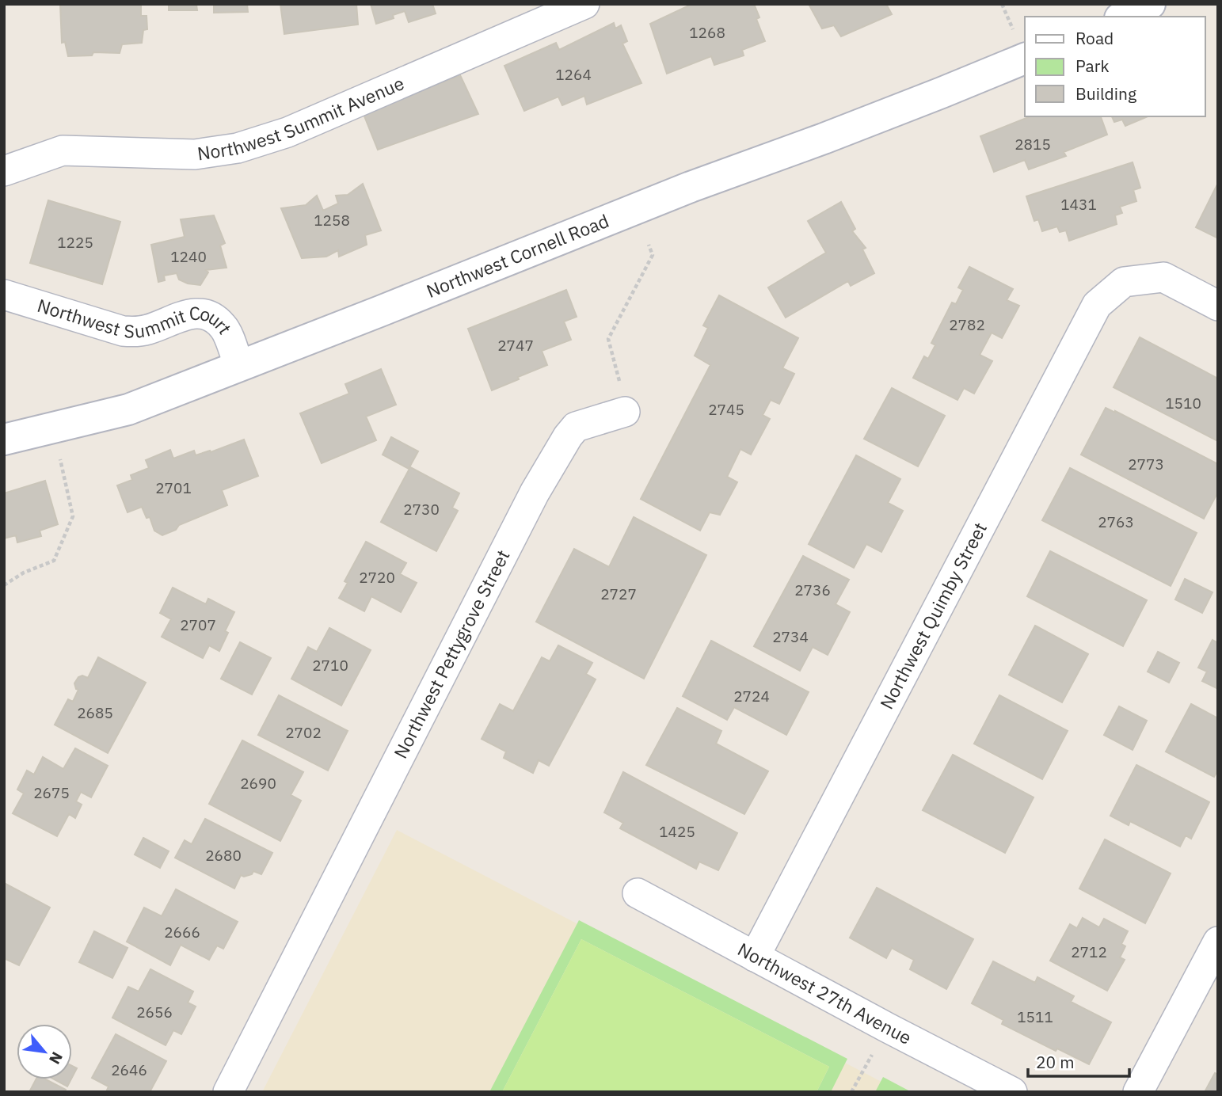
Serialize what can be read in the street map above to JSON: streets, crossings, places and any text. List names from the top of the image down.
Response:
{
  "streets": {
    "main road": ["Northwest Cornell Road"],
    "street": [
      "Northwest Summit Avenue",
      "Northwest Summit Court",
      "Northwest Quimby Street",
      "Northwest Pettygrove Street",
      "Northwest 27th Avenue"
    ]
  },
  "crossings": [
    ["Northwest Cornell Road", "Northwest Summit Court"],
    ["Northwest Quimby Street", "Northwest 27th Avenue"]
  ],
  "house_numbers": [
    "1268",
    "1264",
    "2815",
    "1431",
    "1258",
    "1225",
    "1240",
    "2782",
    "2747",
    "1510",
    "2745",
    "2773",
    "2701",
    "2730",
    "2763",
    "2720",
    "2736",
    "2727",
    "2707",
    "2734",
    "2710",
    "2724",
    "2685",
    "2702",
    "2690",
    "2675",
    "1425",
    "2680",
    "2666",
    "2712",
    "2656",
    "1511",
    "2646"
  ],
  "legend": ["Road", "Park", "Building"],
  "scale_bar": "20 m",
  "north": "bottom right"
}
